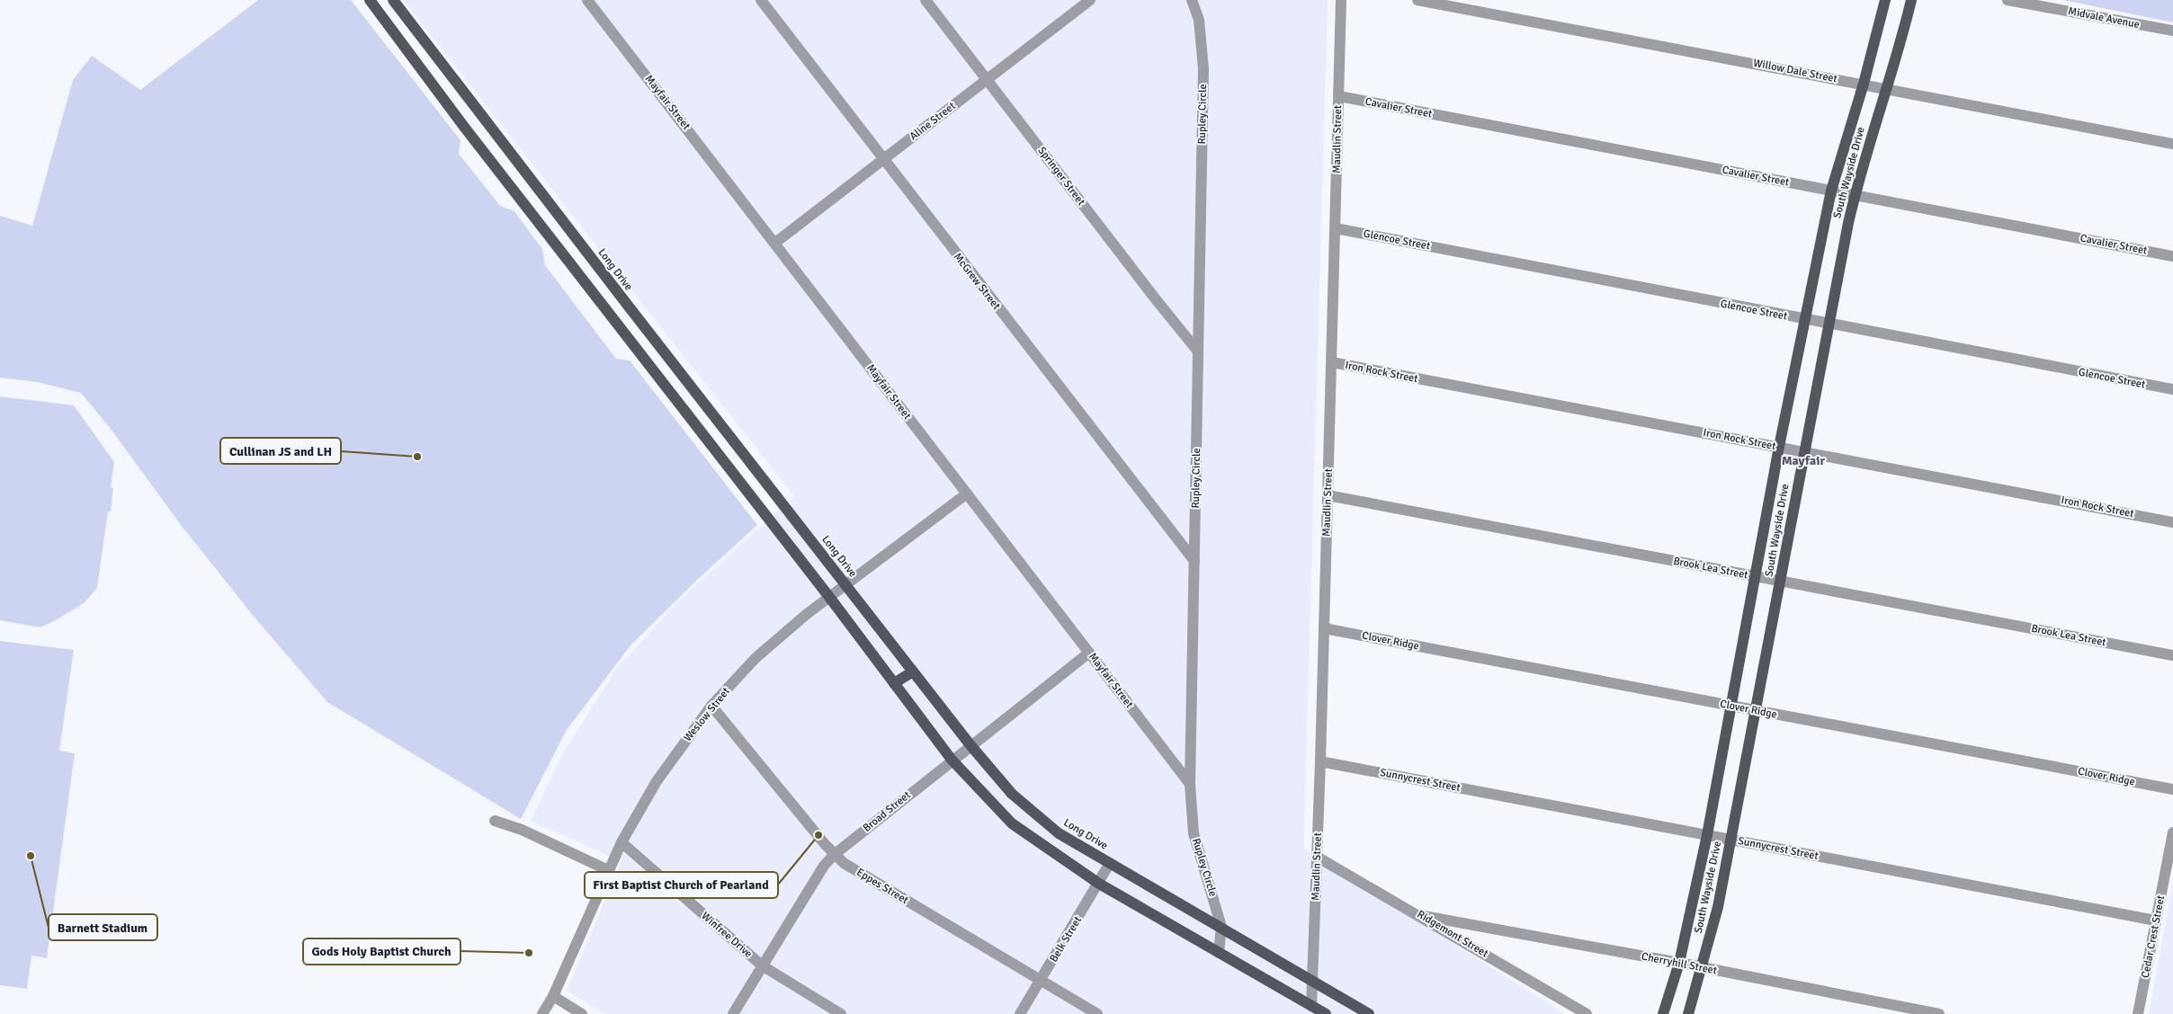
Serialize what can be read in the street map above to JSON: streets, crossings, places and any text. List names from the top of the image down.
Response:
{
  "streets": {
    "main road": ["South Wayside Drive", "Long Drive"],
    "street": [
      "Midvale Avenue",
      "Willow Dale Street",
      "Mayfair Street",
      "Cavalier Street",
      "Rupley Circle",
      "Aline Street",
      "Maudlin Street",
      "Springer Street",
      "Glencoe Street",
      "McGrew Street",
      "Iron Rock Street",
      "Brook Lea Street",
      "Clover Ridge",
      "Weslow Street",
      "Sunnycrest Street",
      "Broad Street",
      "Eppes Street",
      "Ridgemont Street",
      "Winfree Drive",
      "Cedar Crest Street",
      "Belk Street",
      "Cherryhill Street"
    ]
  },
  "crossings": [
    ["Willow Dale Street", "South Wayside Drive"],
    ["Mayfair Street", "Rupley Circle"],
    ["Mayfair Street", "Aline Street"],
    ["Mayfair Street", "Weslow Street"],
    ["Mayfair Street", "Broad Street"],
    ["Cavalier Street", "Maudlin Street"],
    ["Cavalier Street", "South Wayside Drive"],
    ["Rupley Circle", "Springer Street"],
    ["Rupley Circle", "Long Drive"],
    ["Rupley Circle", "McGrew Street"],
    ["Aline Street", "Springer Street"],
    ["Aline Street", "McGrew Street"],
    ["Maudlin Street", "Glencoe Street"],
    ["Maudlin Street", "Long Drive"],
    ["Maudlin Street", "Iron Rock Street"],
    ["Maudlin Street", "Brook Lea Street"],
    ["Maudlin Street", "Clover Ridge"],
    ["Maudlin Street", "Sunnycrest Street"],
    ["Maudlin Street", "Ridgemont Street"],
    ["South Wayside Drive", "Glencoe Street"],
    ["South Wayside Drive", "Iron Rock Street"],
    ["South Wayside Drive", "Brook Lea Street"],
    ["South Wayside Drive", "Clover Ridge"],
    ["South Wayside Drive", "Sunnycrest Street"],
    ["South Wayside Drive", "Cherryhill Street"],
    ["Long Drive", "Weslow Street"],
    ["Long Drive", "Broad Street"],
    ["Long Drive", "Belk Street"],
    ["Weslow Street", "Eppes Street"],
    ["Weslow Street", "Winfree Drive"],
    ["Sunnycrest Street", "Cedar Crest Street"],
    ["Broad Street", "Eppes Street"],
    ["Broad Street", "Winfree Drive"],
    ["Eppes Street", "Belk Street"],
    ["Ridgemont Street", "Cherryhill Street"]
  ],
  "districts": ["Mayfair"],
  "places": [
    "Cullinan JS and LH",
    "First Baptist Church of Pearland",
    "Barnett Stadium",
    "Gods Holy Baptist Church"
  ]
}
